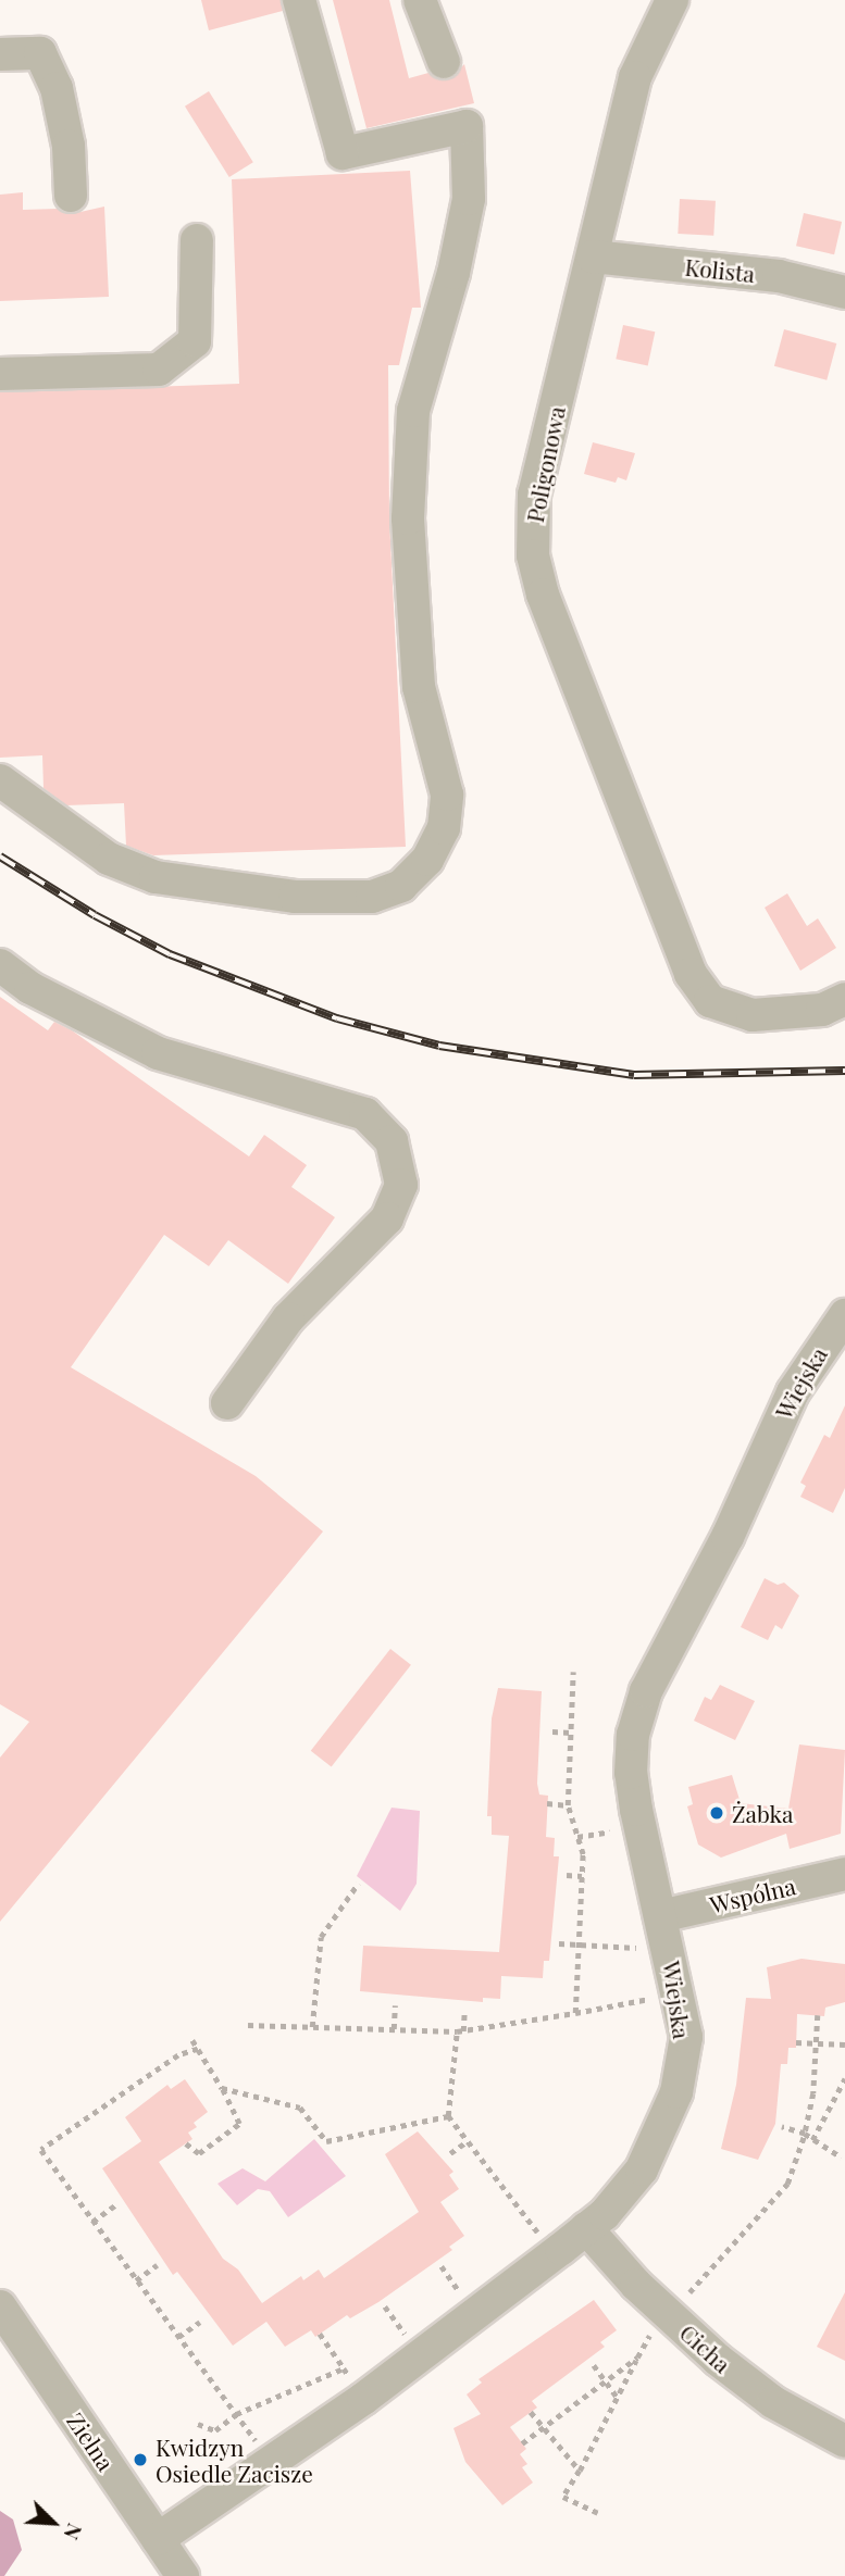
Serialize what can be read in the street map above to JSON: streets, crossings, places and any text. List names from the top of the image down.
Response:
{
  "streets": {
    "street": [
      "Kolista",
      "Poligonowa",
      "Wiejska",
      "Wspólna",
      "Cicha",
      "Zielna"
    ]
  },
  "crossings": [
    ["Kolista", "Poligonowa"],
    ["Wiejska", "Wspólna"],
    ["Wiejska", "Cicha"],
    ["Wiejska", "Zielna"]
  ],
  "places": ["Żabka", "Kwidzyn Osiedle Zacisze"],
  "north": "bottom right"
}
